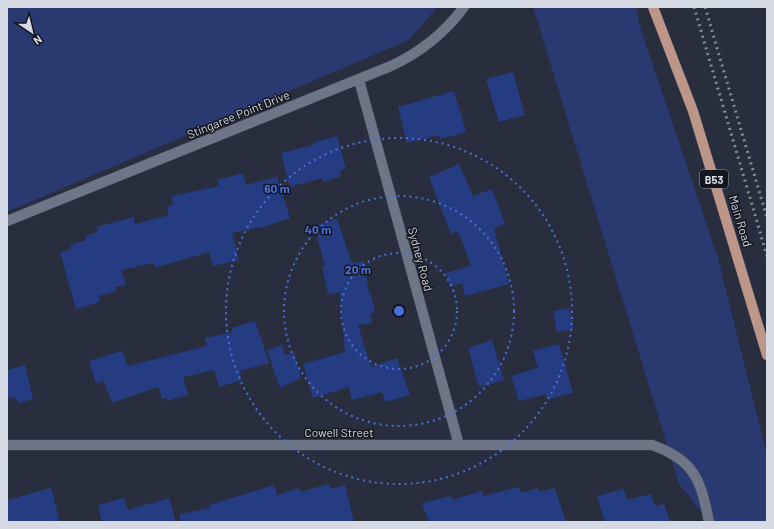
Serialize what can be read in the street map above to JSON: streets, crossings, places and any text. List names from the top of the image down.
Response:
{
  "streets": {
    "main road": ["B53", "Main Road"],
    "street": ["Stingaree Point Drive", "Sydney Road", "Cowell Street"]
  },
  "crossings": [
    ["Stingaree Point Drive", "Sydney Road"],
    ["Sydney Road", "Cowell Street"]
  ],
  "north": "bottom right",
  "rings": ["60 m", "40 m", "20 m"]
}
